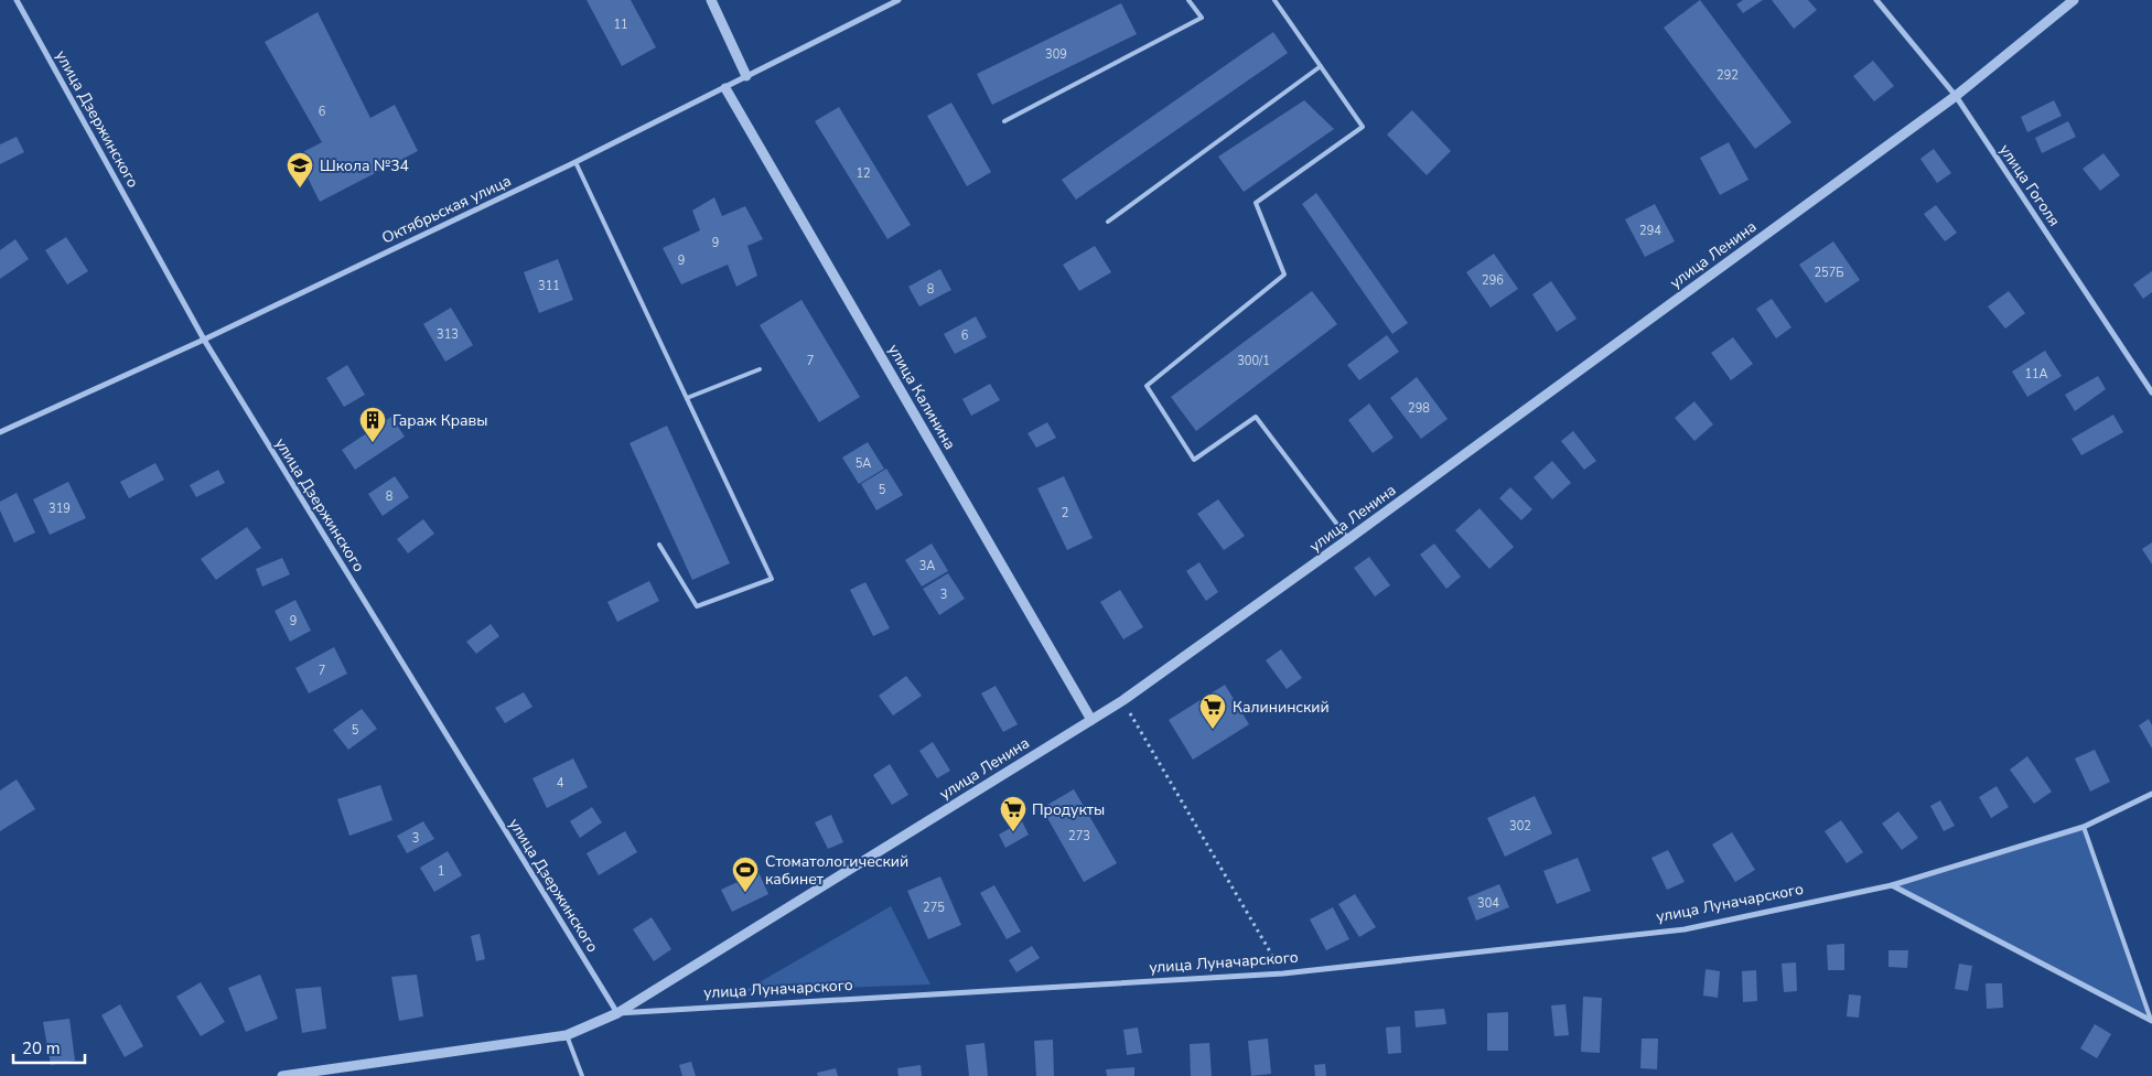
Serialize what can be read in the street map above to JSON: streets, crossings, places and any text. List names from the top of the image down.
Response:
{
  "streets": {
    "street": [
      "улица Дзержинского",
      "улица Гоголя",
      "Октябрьская улица",
      "улица Ленина",
      "улица Калинина",
      "улица Луначарского"
    ]
  },
  "crossings": [
    ["улица Дзержинского", "Октябрьская улица"],
    ["улица Дзержинского", "улица Ленина"],
    ["улица Дзержинского", "улица Луначарского"],
    ["улица Гоголя", "улица Ленина"],
    ["Октябрьская улица", "улица Калинина"],
    ["улица Ленина", "улица Калинина"],
    ["улица Ленина", "улица Луначарского"]
  ],
  "places": {
    "school or university": ["Школа №34"],
    "building": ["Гараж Кравы"],
    "supermarket": ["Калининский", "Продукты"],
    "sports": ["Стоматологический кабинет"]
  },
  "house_numbers": [
    "11",
    "309",
    "292",
    "6",
    "12",
    "294",
    "9",
    "9",
    "257Б",
    "296",
    "311",
    "8",
    "313",
    "6",
    "7",
    "300/1",
    "11А",
    "298",
    "5А",
    "5",
    "8",
    "319",
    "2",
    "3А",
    "3",
    "9",
    "7",
    "5",
    "4",
    "302",
    "273",
    "3",
    "1",
    "304",
    "275"
  ],
  "scale_bar": "20 m"
}
